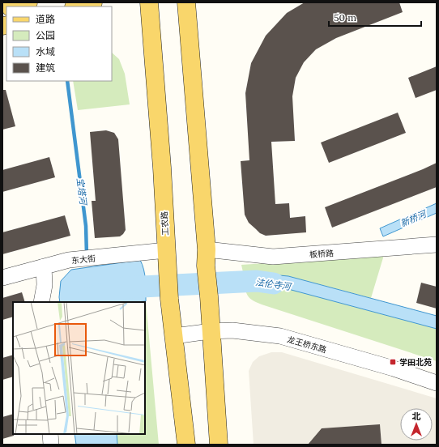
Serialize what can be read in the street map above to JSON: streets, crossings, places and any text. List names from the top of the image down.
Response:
{
  "streets": {
    "main road": ["工农路"],
    "street": ["板桥路", "东大街", "龙王桥东路"]
  },
  "crossings": [
    ["工农路", "东大街"],
    ["工农路", "龙王桥东路"]
  ],
  "water": ["宝塔河", "新桥河", "法伦寺河"],
  "places": {
    "transit": ["学田北苑"]
  },
  "legend": [
    "道路",
    "公园",
    "水域",
    "建筑"
  ],
  "scale_bar": "50 m",
  "north": "top"
}
